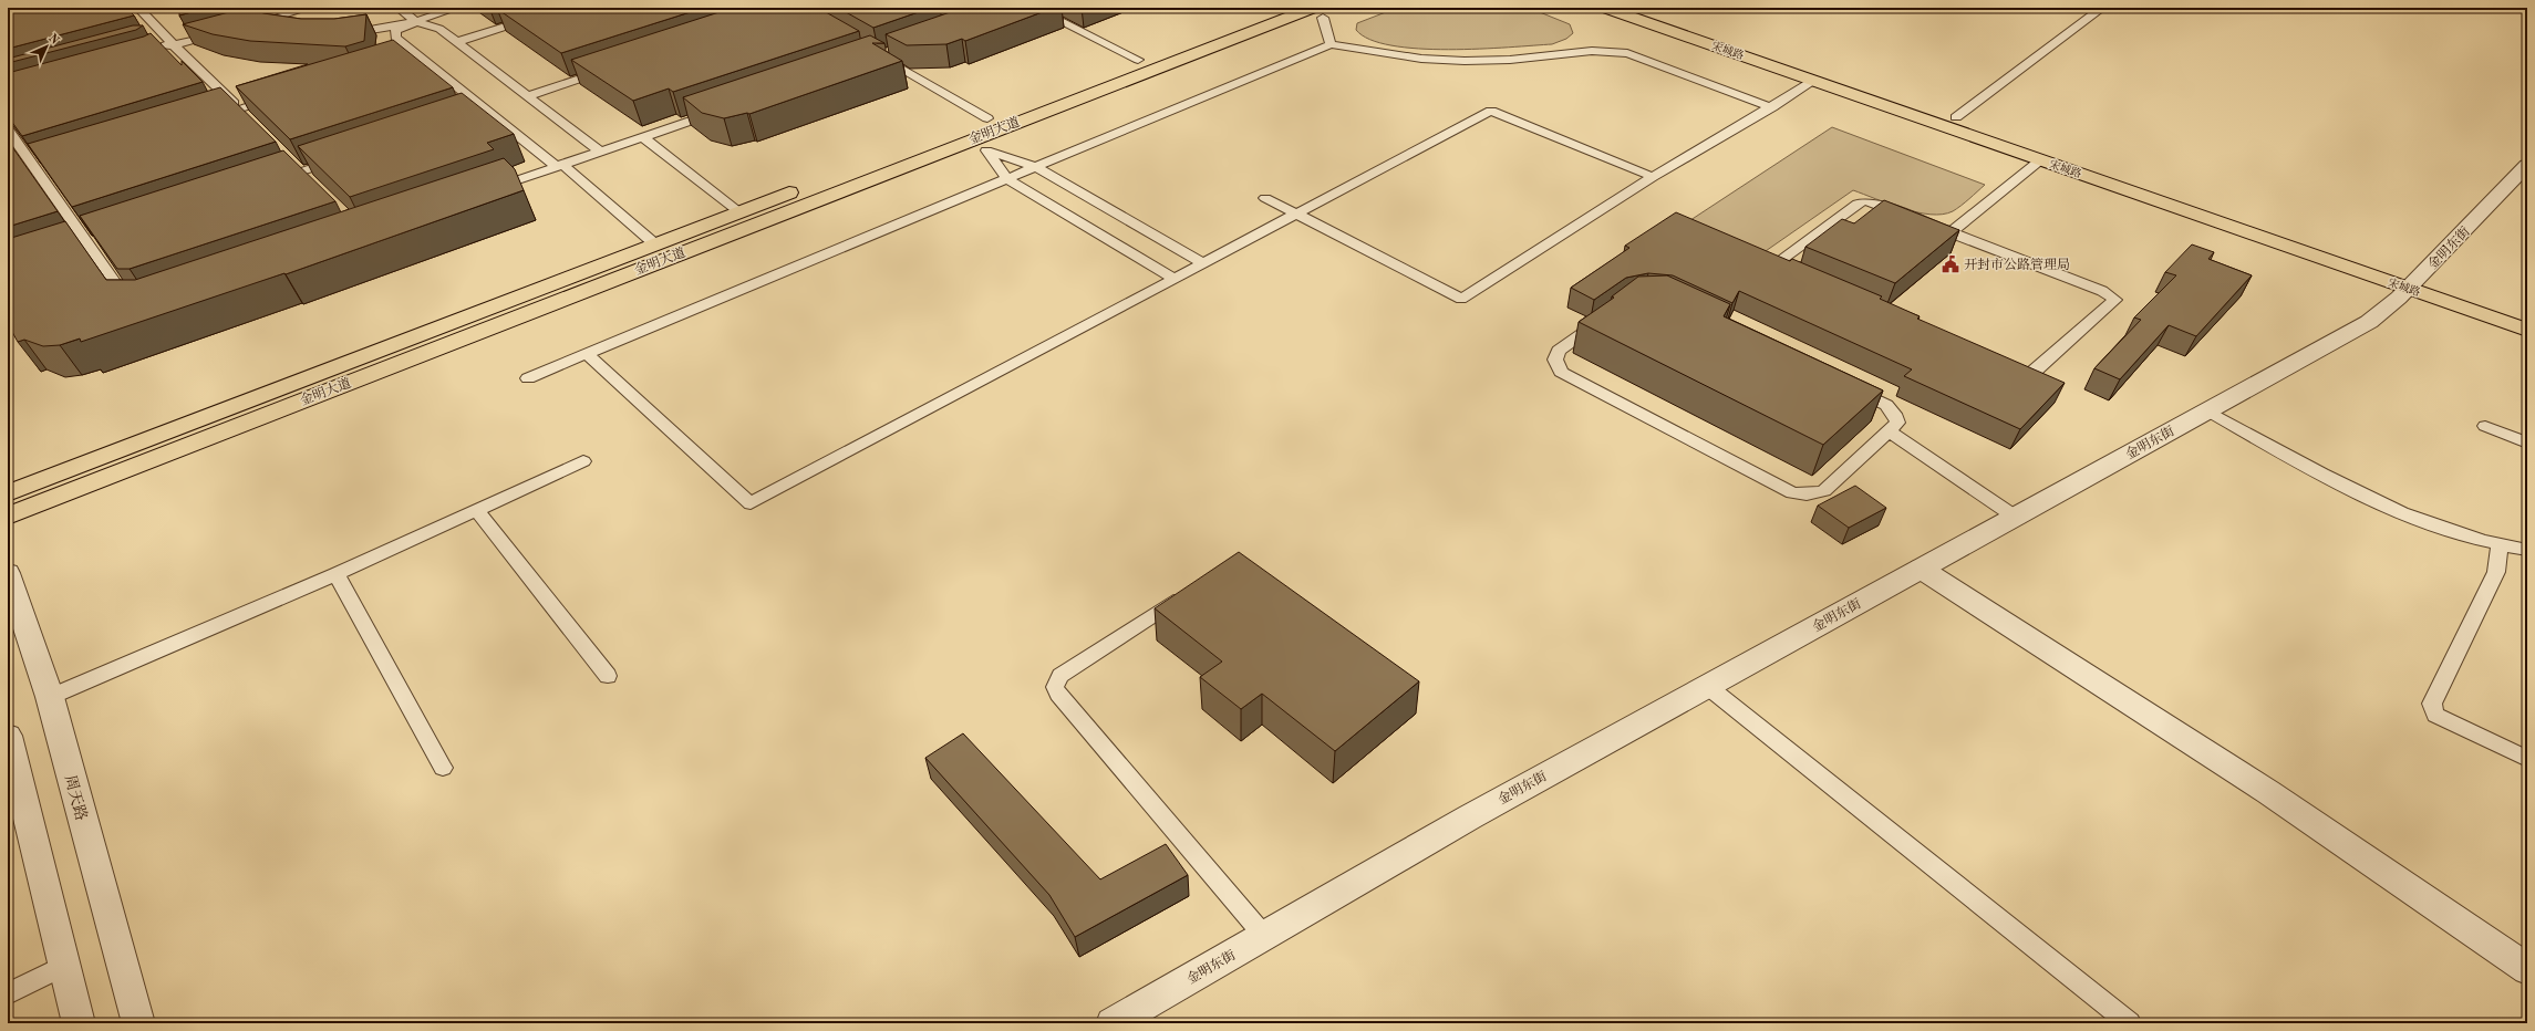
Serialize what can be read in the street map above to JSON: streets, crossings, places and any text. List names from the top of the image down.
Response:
{
  "streets": {
    "main road": ["宋城路", "金明大道"],
    "street": ["金明东街", "周天路"]
  },
  "crossings": [
    ["宋城路", "金明东街"]
  ],
  "places": {
    "public building": ["开封市公路管理局"]
  },
  "north": "top right"
}
